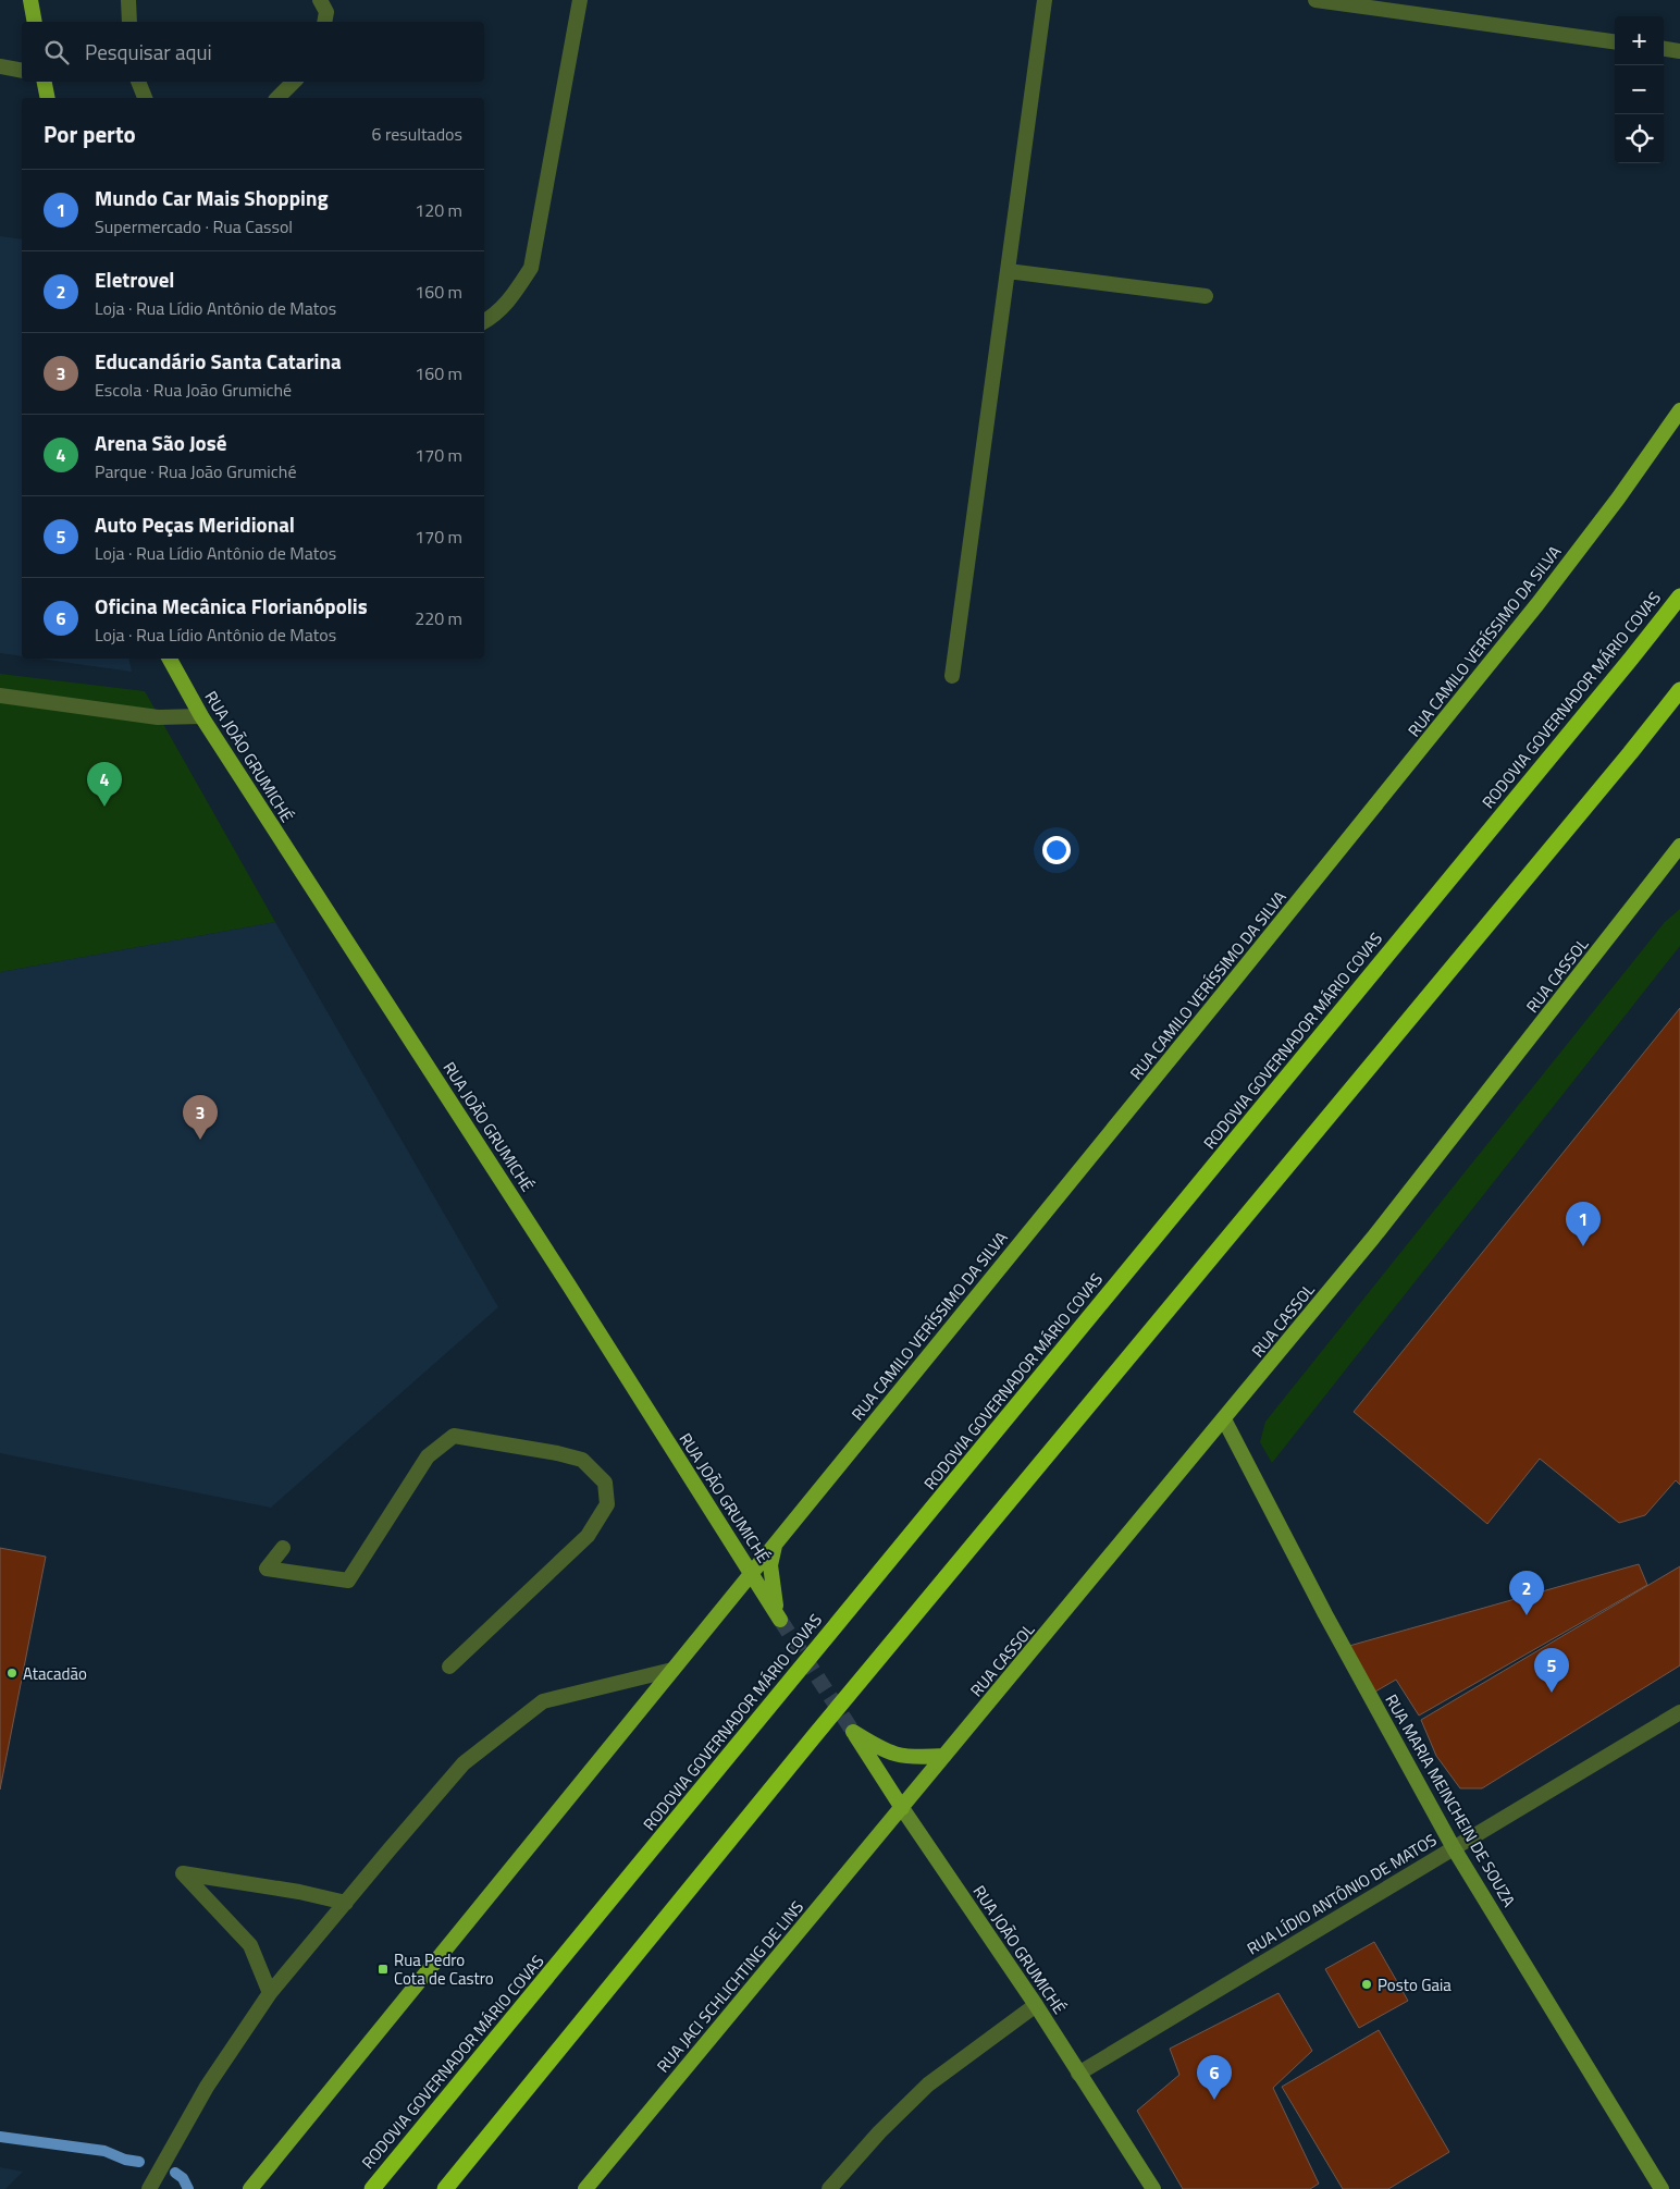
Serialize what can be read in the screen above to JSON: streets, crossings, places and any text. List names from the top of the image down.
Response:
{
  "streets": {
    "highway": ["RODOVIA GOVERNADOR MÁRIO COVAS"],
    "main road": [
      "RUA CAMILO VERÍSSIMO DA SILVA",
      "RUA JOÃO GRUMICHÉ",
      "RUA CASSOL",
      "RUA MARIA MEINCHEIN DE SOUZA",
      "RUA JACI SCHLICHTING DE LINS"
    ],
    "street": ["RUA LÍDIO ANTÔNIO DE MATOS"]
  },
  "crossings": [
    ["RUA CAMILO VERÍSSIMO DA SILVA", "RUA JOÃO GRUMICHÉ"],
    ["RUA JOÃO GRUMICHÉ", "RUA CASSOL"],
    ["RUA JOÃO GRUMICHÉ", "RUA LÍDIO ANTÔNIO DE MATOS"],
    ["RUA JOÃO GRUMICHÉ", "RUA JACI SCHLICHTING DE LINS"],
    ["RUA CASSOL", "RUA MARIA MEINCHEIN DE SOUZA"],
    ["RUA CASSOL", "RUA JACI SCHLICHTING DE LINS"],
    ["RUA MARIA MEINCHEIN DE SOUZA", "RUA LÍDIO ANTÔNIO DE MATOS"]
  ],
  "places": {
    "other": ["Atacadão", "Posto Gaia"],
    "transit": ["Rua Pedro Cota de Castro"]
  },
  "page": {
    "map_buttons": ["+", "−"],
    "search": "Pesquisar aqui",
    "heading": ["Por perto", "6 resultados"],
    "list": [
      {
        "mark": "1",
        "name": "Mundo Car Mais Shopping",
        "note": "Supermercado · Rua Cassol",
        "value": "120 m"
      },
      {
        "mark": "2",
        "name": "Eletrovel",
        "note": "Loja · Rua Lídio Antônio de Matos",
        "value": "160 m"
      },
      {
        "mark": "3",
        "name": "Educandário Santa Catarina",
        "note": "Escola · Rua João Grumiché",
        "value": "160 m"
      },
      {
        "mark": "4",
        "name": "Arena São José",
        "note": "Parque · Rua João Grumiché",
        "value": "170 m"
      },
      {
        "mark": "5",
        "name": "Auto Peças Meridional",
        "note": "Loja · Rua Lídio Antônio de Matos",
        "value": "170 m"
      },
      {
        "mark": "6",
        "name": "Oficina Mecânica Florianópolis",
        "note": "Loja · Rua Lídio Antônio de Matos",
        "value": "220 m"
      }
    ],
    "pins": [
      "4",
      "3",
      "1",
      "2",
      "5",
      "6"
    ]
  }
}
